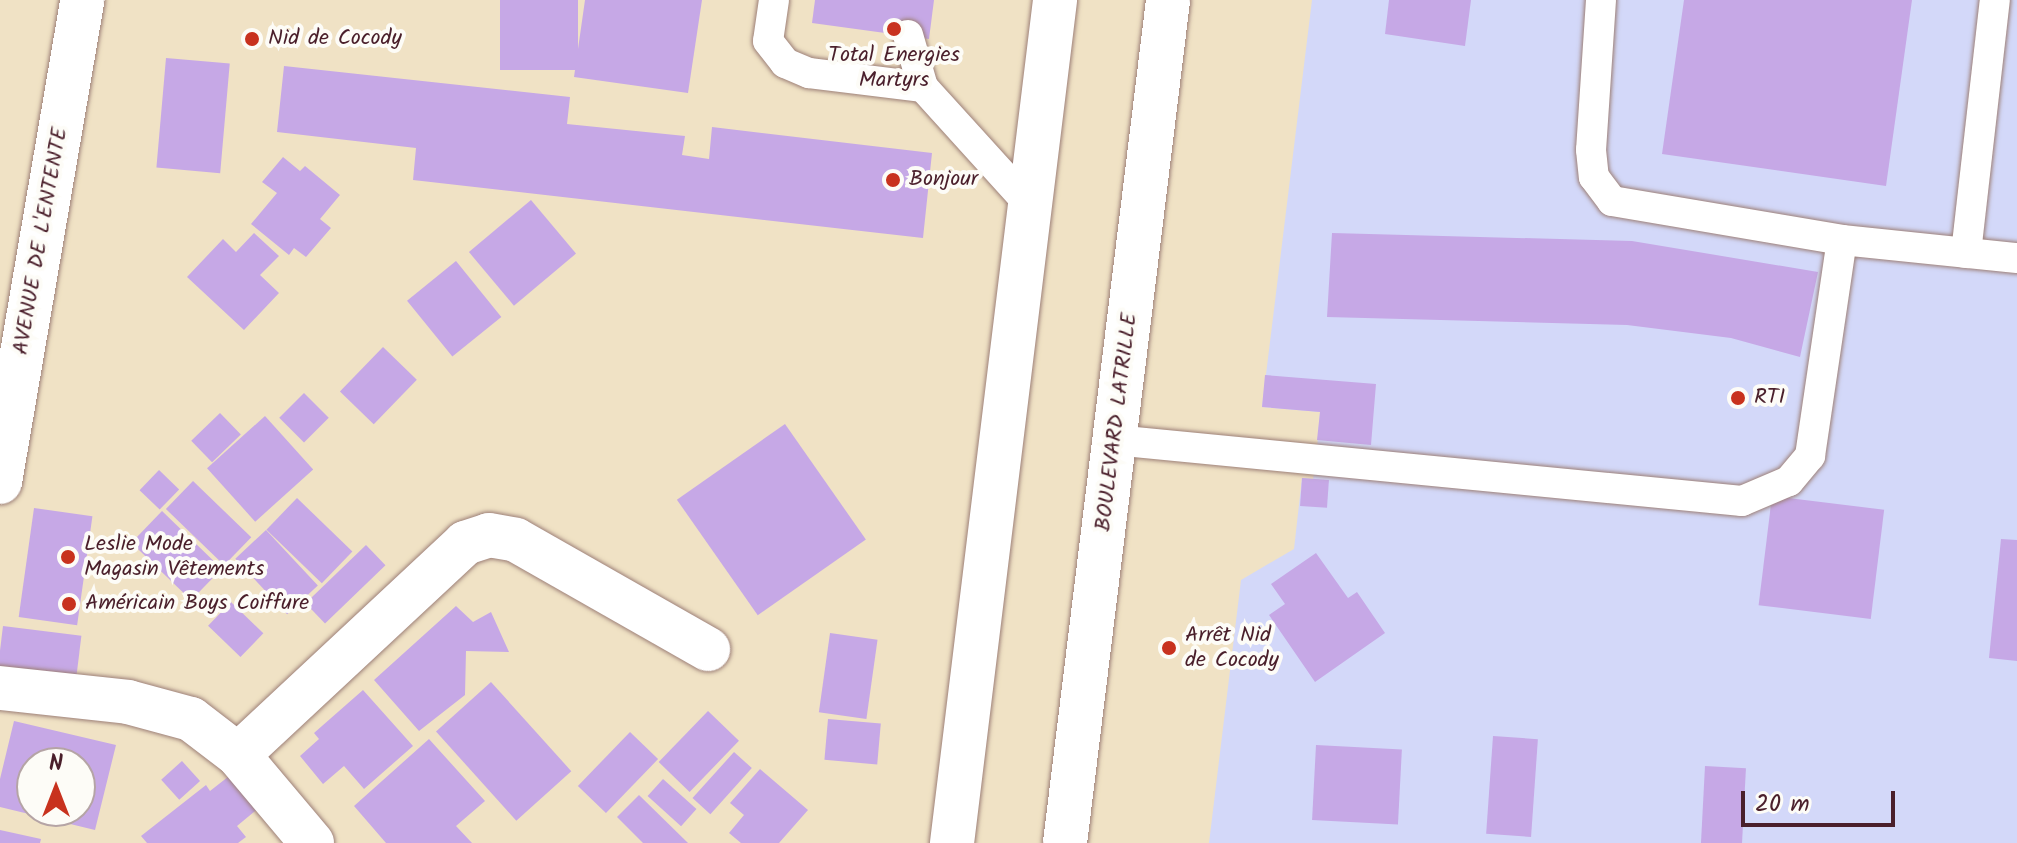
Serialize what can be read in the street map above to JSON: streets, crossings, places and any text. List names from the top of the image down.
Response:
{
  "streets": {
    "main road": ["AVENUE DE L'ENTENTE", "BOULEVARD LATRILLE"]
  },
  "places": [
    "Total Energies Martyrs",
    "Nid de Cocody",
    "Bonjour",
    "RTI",
    "Leslie Mode Magasin Vêtements",
    "Américain Boys Coiffure",
    "Arrêt Nid de Cocody"
  ],
  "scale_bar": "20 m",
  "north": "top"
}
